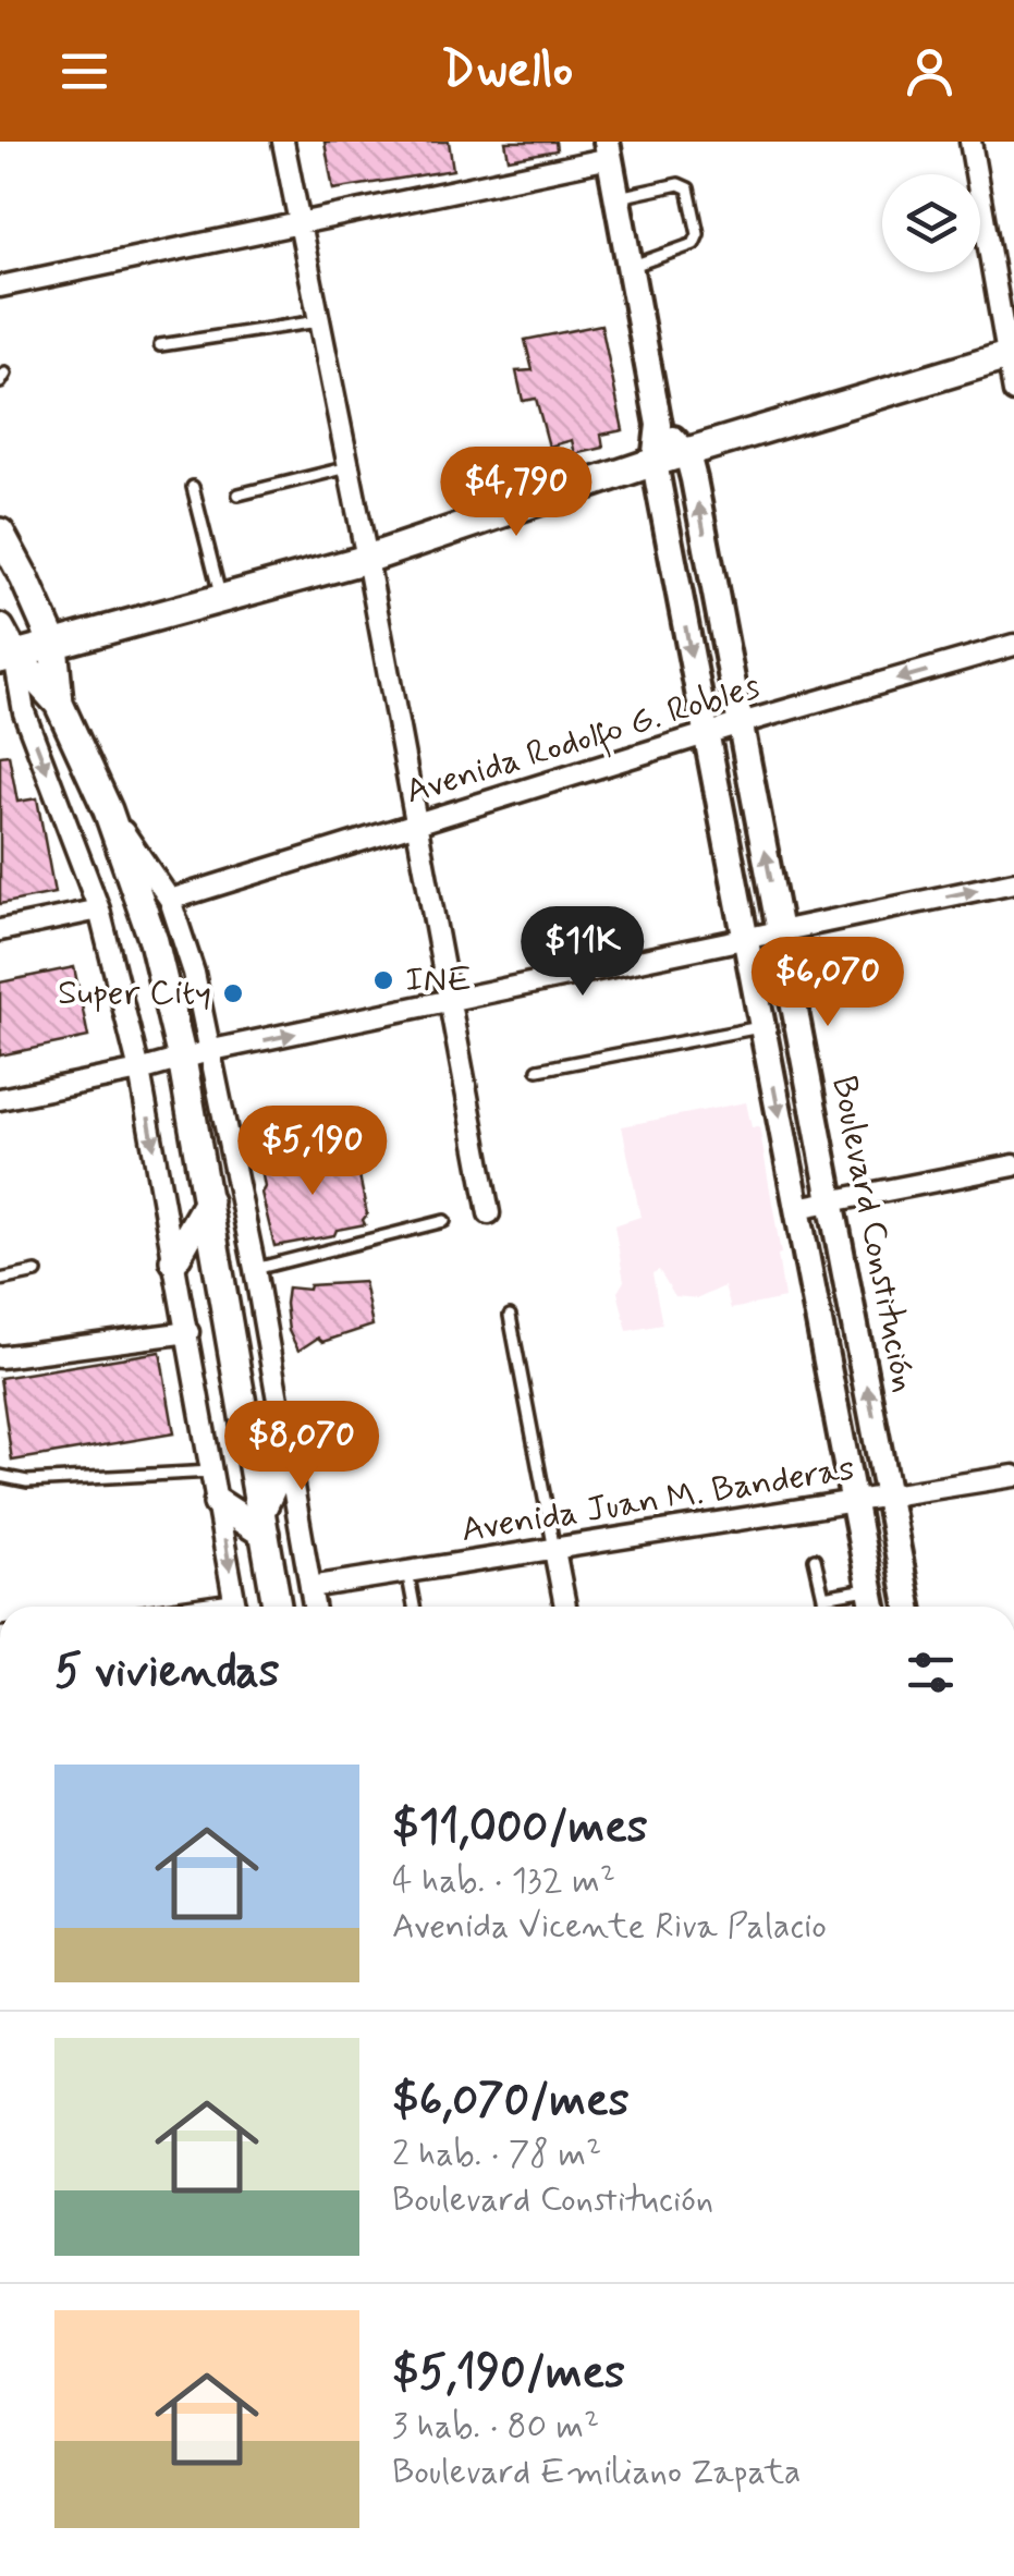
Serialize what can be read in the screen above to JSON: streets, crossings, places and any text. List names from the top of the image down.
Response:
{
  "streets": {
    "street": ["Avenida Rodolfo G. Robles", "Boulevard Constitución", "Avenida Juan M. Banderas"]
  },
  "crossings": [
    ["Avenida Rodolfo G. Robles", "Boulevard Constitución"],
    ["Boulevard Constitución", "Avenida Juan M. Banderas"]
  ],
  "places": ["INE", "Super City"],
  "page": {
    "header": "Dwello",
    "price": [
      "$4,790",
      "$11K",
      "$6,070",
      "$5,190",
      "$8,070"
    ],
    "heading": "5 viviendas",
    "list": [
      {
        "name": "$11,000/mes",
        "note": "4 hab. · 132 m² · Avenida Vicente Riva Palacio"
      },
      {
        "name": "$6,070/mes",
        "note": "2 hab. · 78 m² · Boulevard Constitución"
      },
      {
        "name": "$5,190/mes",
        "note": "3 hab. · 80 m² · Boulevard Emiliano Zapata"
      }
    ]
  }
}
